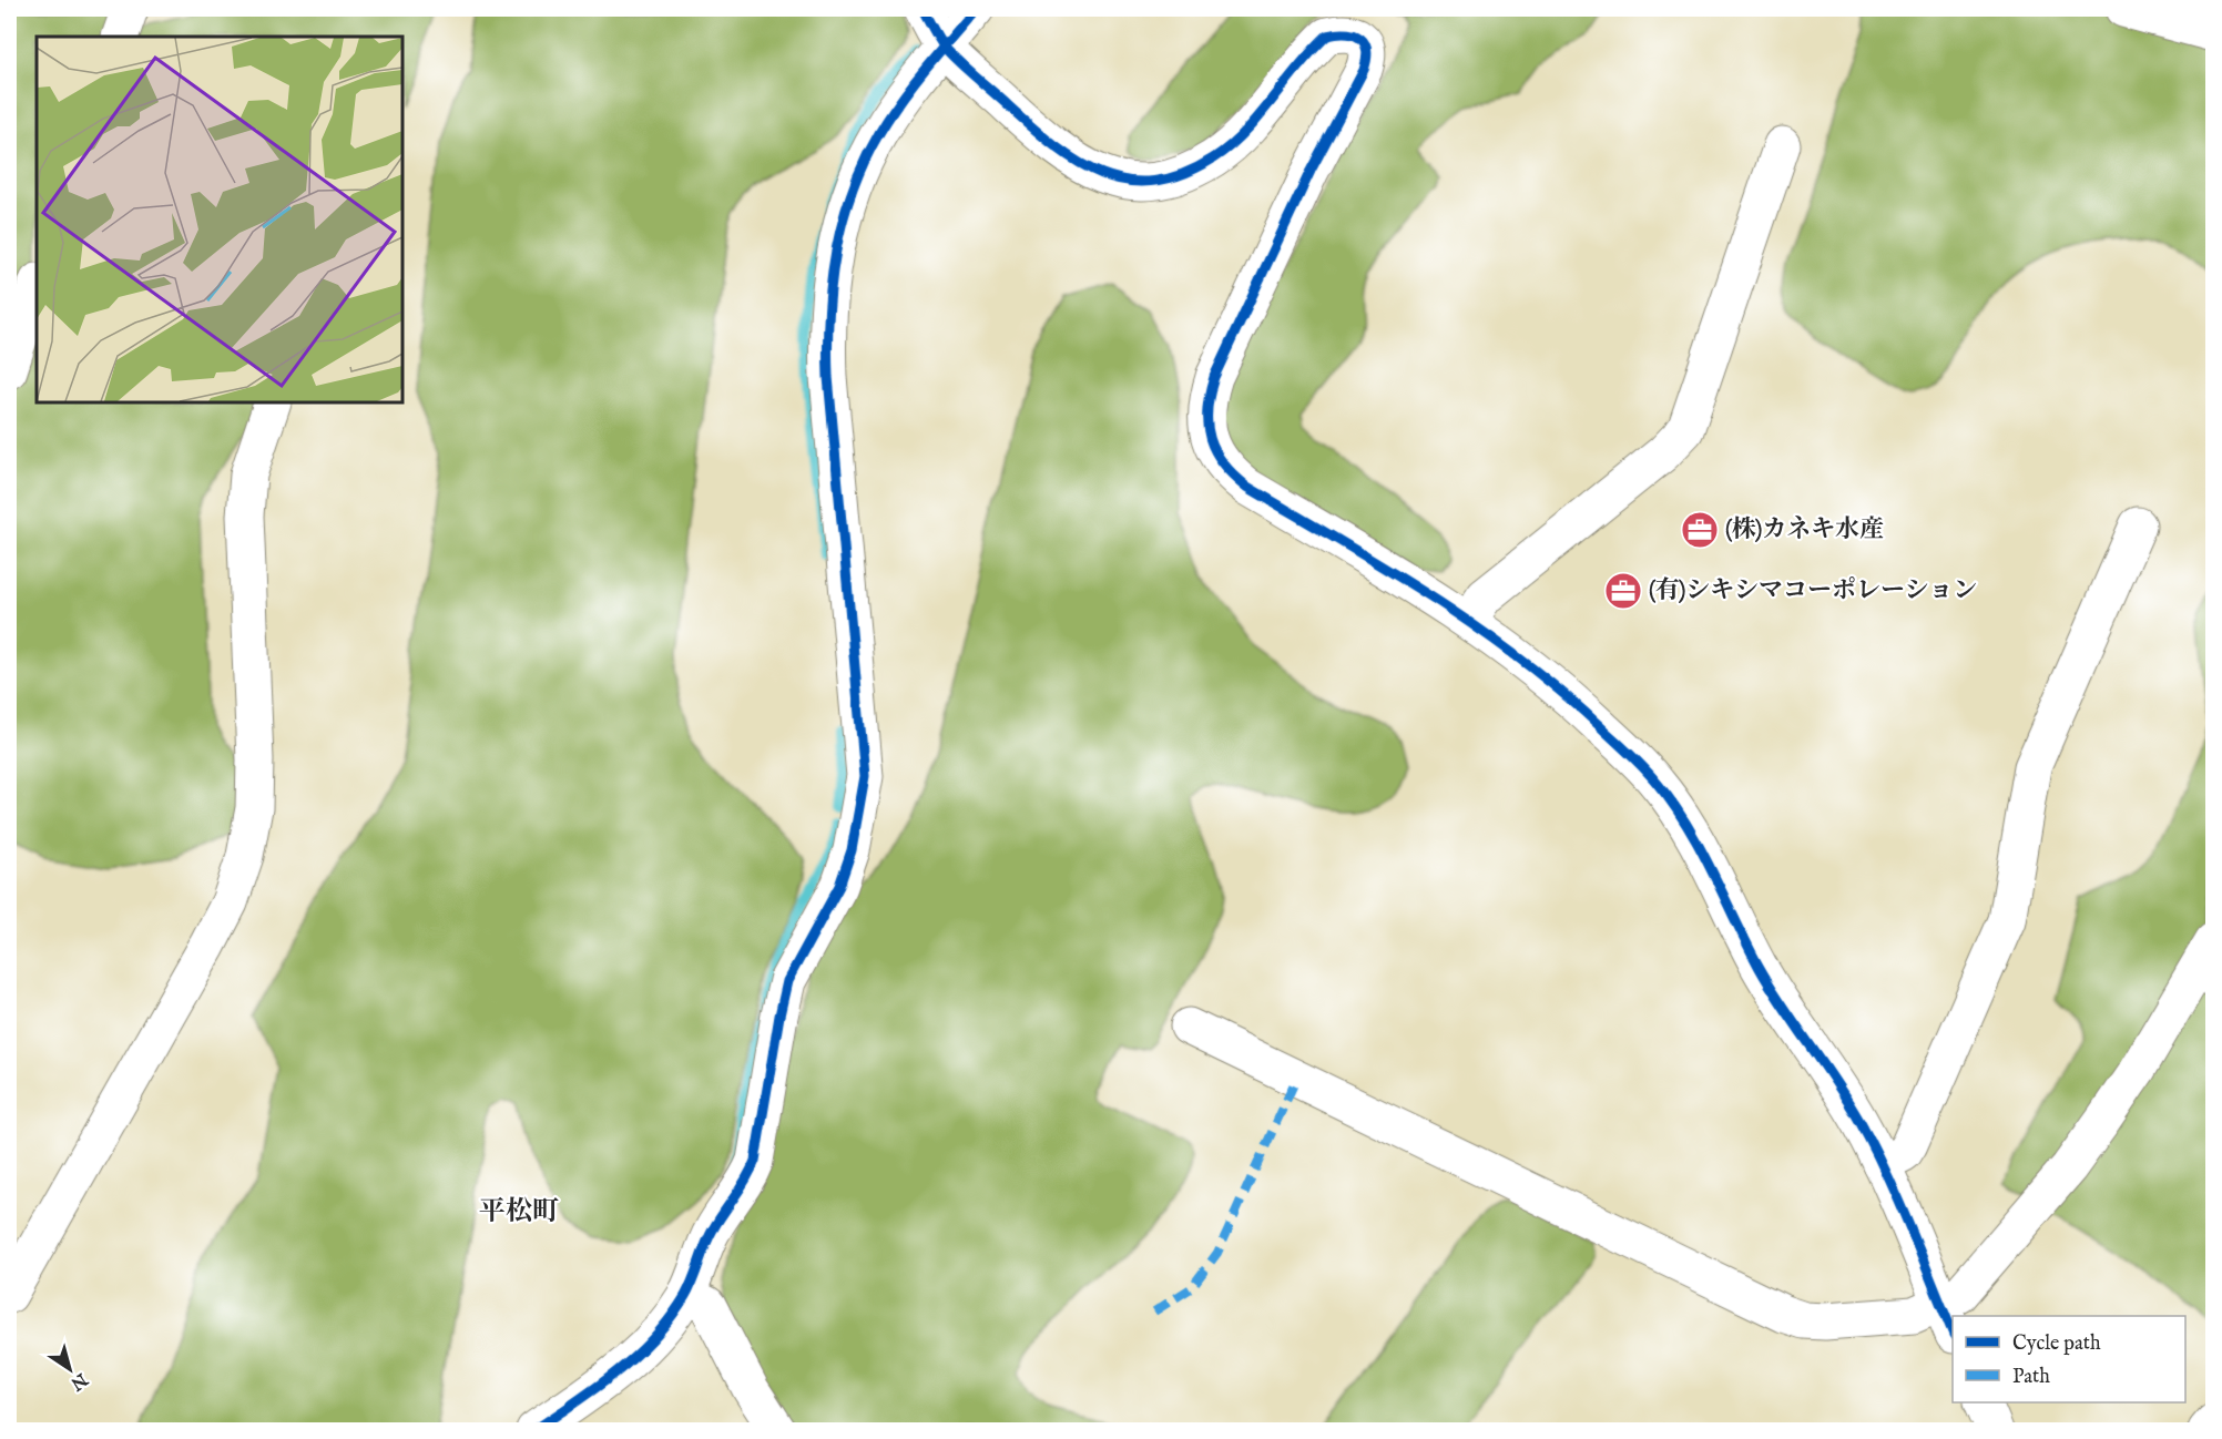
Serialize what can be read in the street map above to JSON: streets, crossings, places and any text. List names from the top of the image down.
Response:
{
  "districts": ["平松町"],
  "places": {
    "office": ["(株)カネキ水産", "(有)シキシマコーポレーション"]
  },
  "legend": ["Cycle path", "Path"],
  "north": "bottom right"
}
